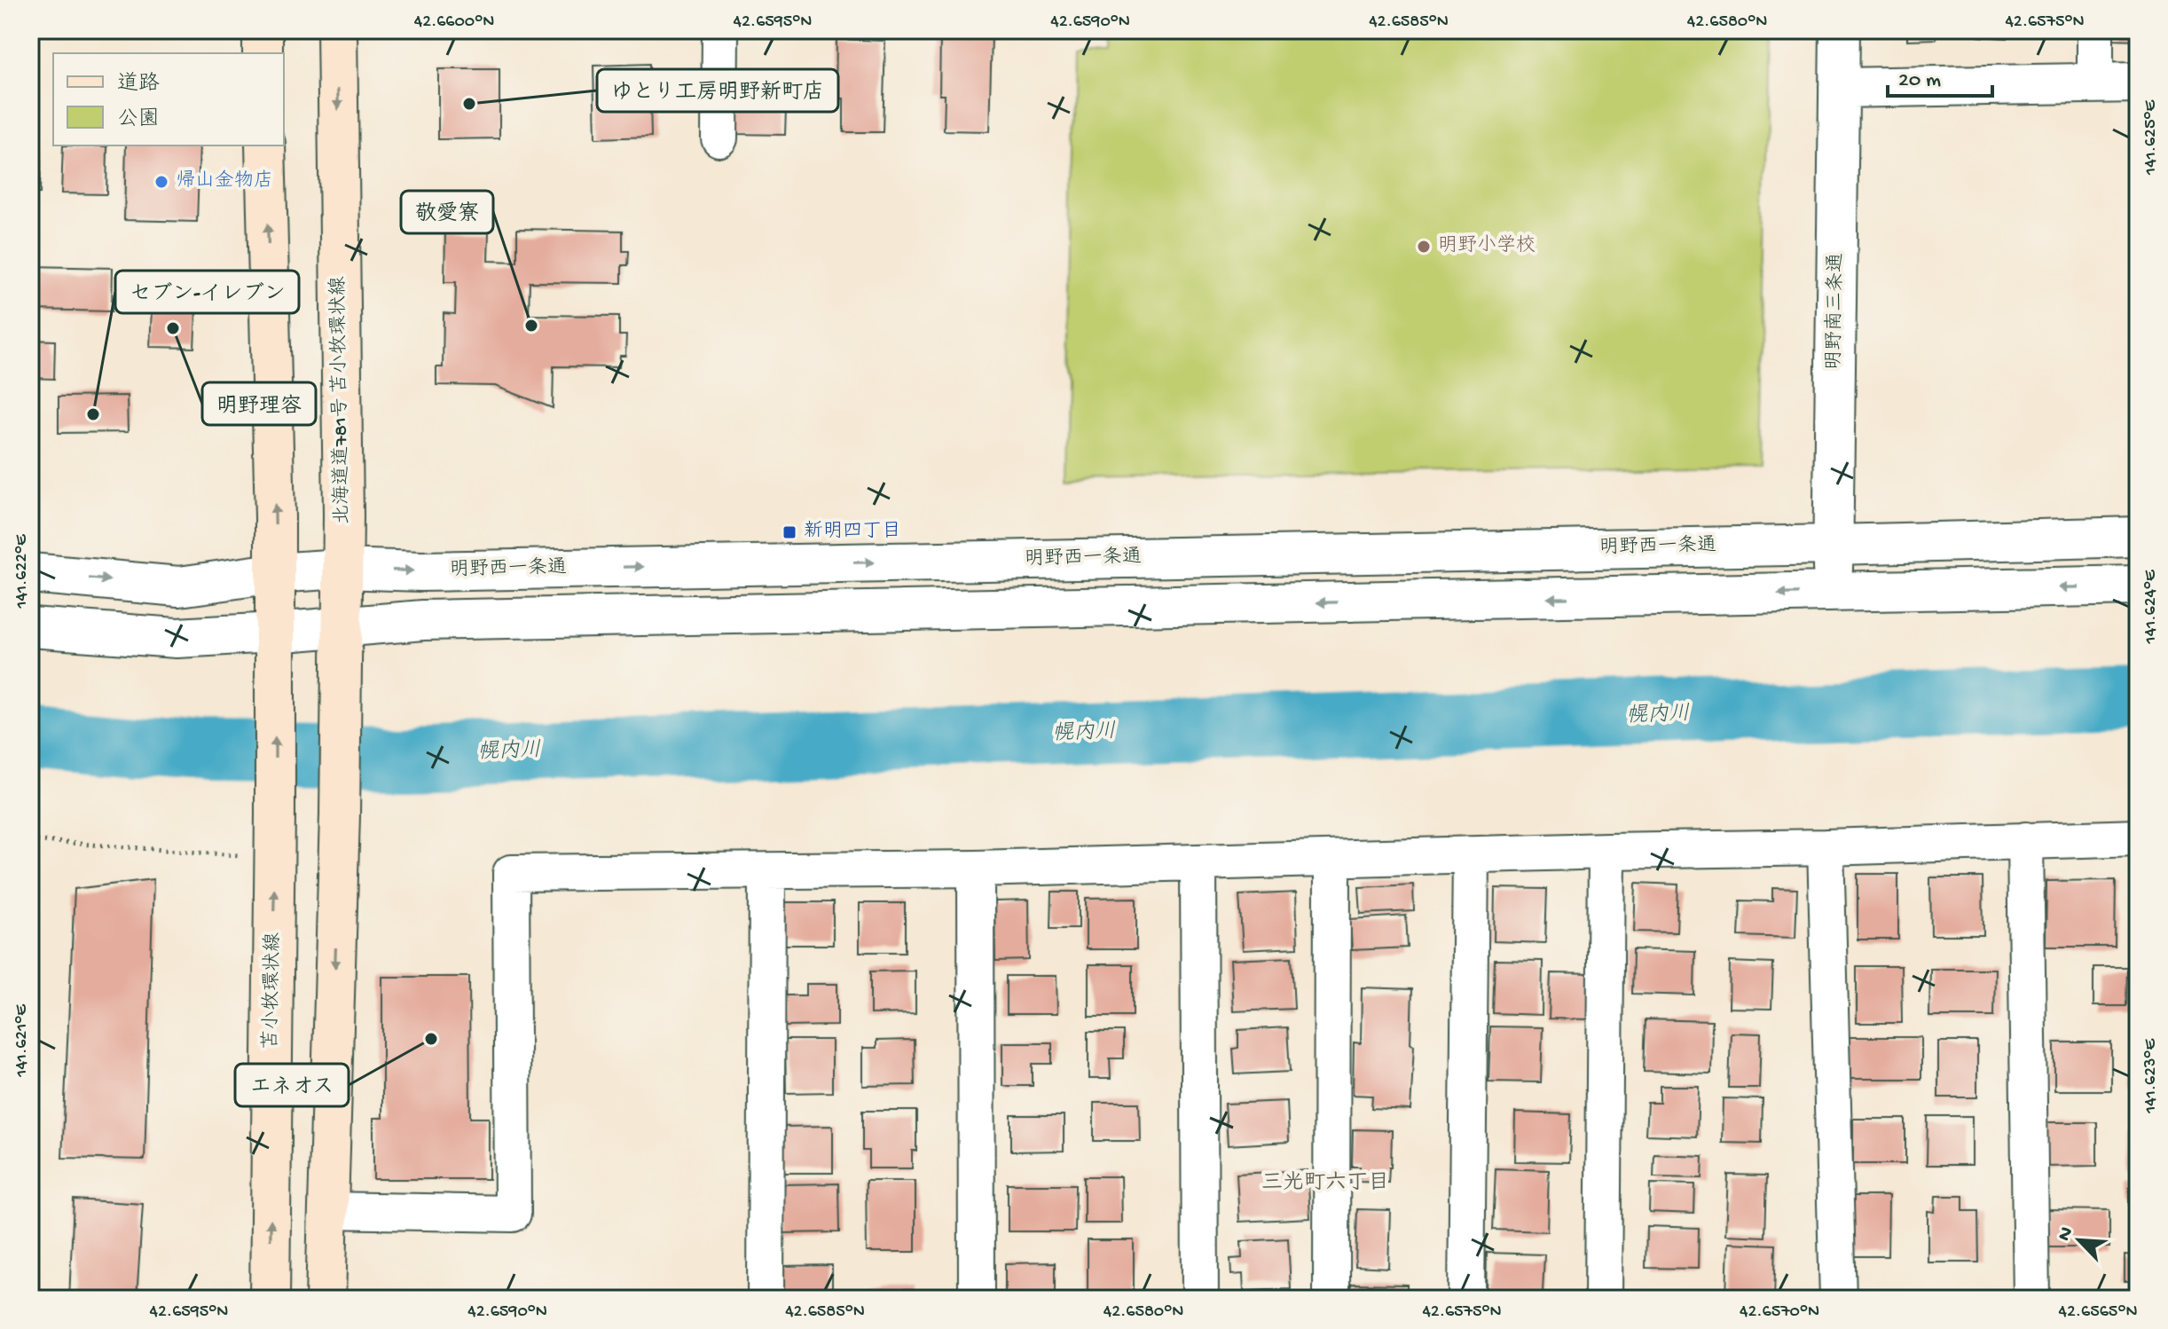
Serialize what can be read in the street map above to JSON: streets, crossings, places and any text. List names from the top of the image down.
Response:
{
  "streets": {
    "main road": ["北海道道781号 苫小牧環状線", "苫小牧環状線"],
    "street": ["明野南三条通", "明野西一条通"]
  },
  "crossings": [
    ["明野南三条通", "明野西一条通"],
    ["北海道道781号 苫小牧環状線", "明野西一条通"]
  ],
  "one_way": ["苫小牧環状線"],
  "districts": ["三光町六丁目"],
  "water": ["幌内川"],
  "places": {
    "other": [
      "ゆとり工房明野新町店",
      "帰山金物店",
      "明野小学校",
      "敬愛寮",
      "明野理容",
      "セブン-イレブン",
      "エネオス"
    ],
    "transit": ["新明四丁目"]
  },
  "legend": ["道路", "公園"],
  "scale_bar": "20 m",
  "north": "top left",
  "coordinates": [
    "42.6600°N",
    "42.6595°N",
    "42.6590°N",
    "42.6585°N",
    "42.6580°N",
    "42.6575°N",
    "141.625°E",
    "141.622°E",
    "141.624°E",
    "141.621°E",
    "141.623°E",
    "42.6570°N",
    "42.6565°N"
  ]
}
